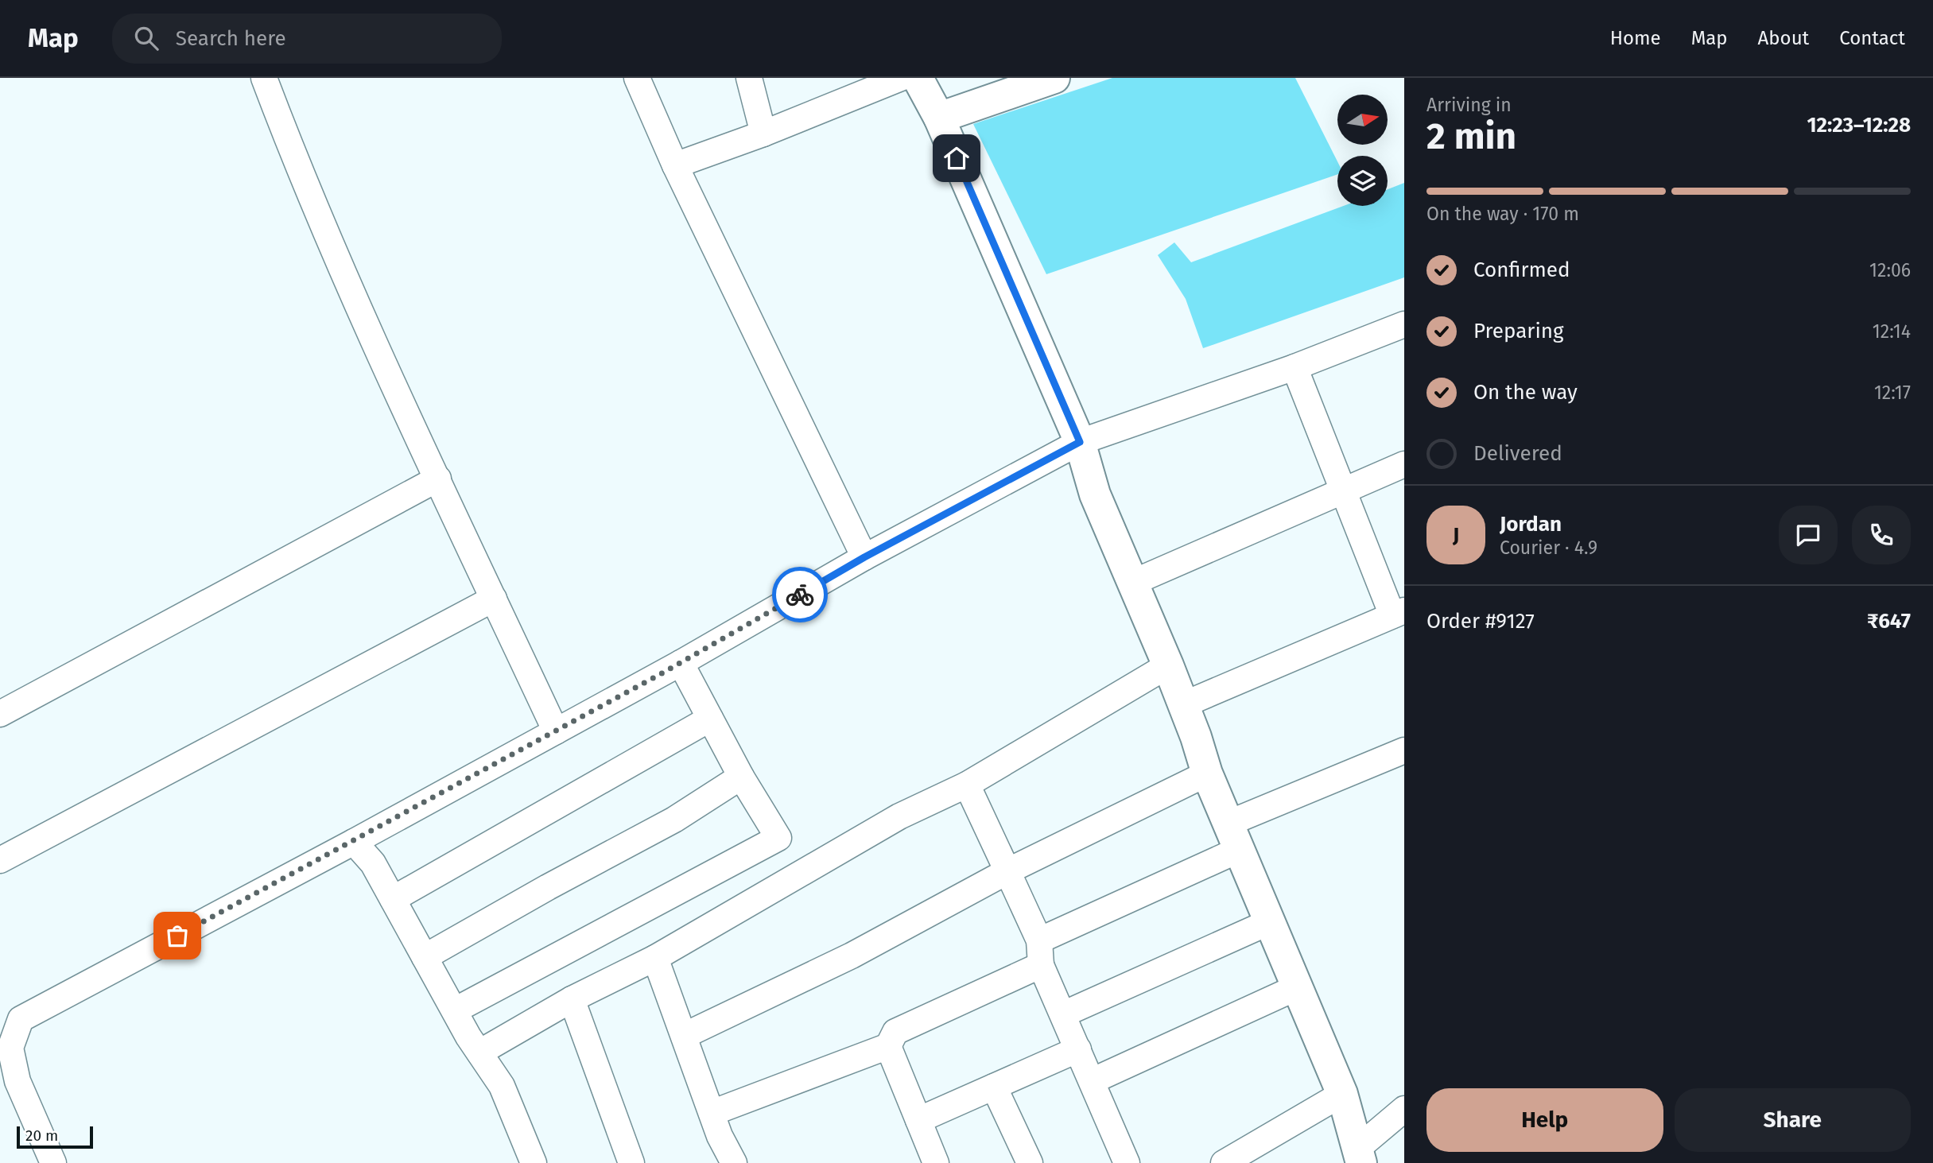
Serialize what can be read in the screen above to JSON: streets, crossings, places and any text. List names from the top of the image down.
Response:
{
  "scale_bar": "20 m",
  "north": "right",
  "page": {
    "header": "Map",
    "search": "Search here",
    "nav": [
      "Home",
      "Map",
      "About",
      "Contact"
    ],
    "heading": ["2 min", "Arriving in", "12:23–12:28"],
    "panel": [
      "Jordan",
      "Courier · 4.9",
      "Order #9127",
      "₹647"
    ],
    "bar": "On the way · 170 m",
    "list": [
      ["Confirmed", "12:06"],
      ["Preparing", "12:14"],
      ["On the way", "12:17"],
      "Delivered"
    ],
    "round": "J",
    "buttons": ["Help", "Share"],
    "scale": "20 m"
  }
}
